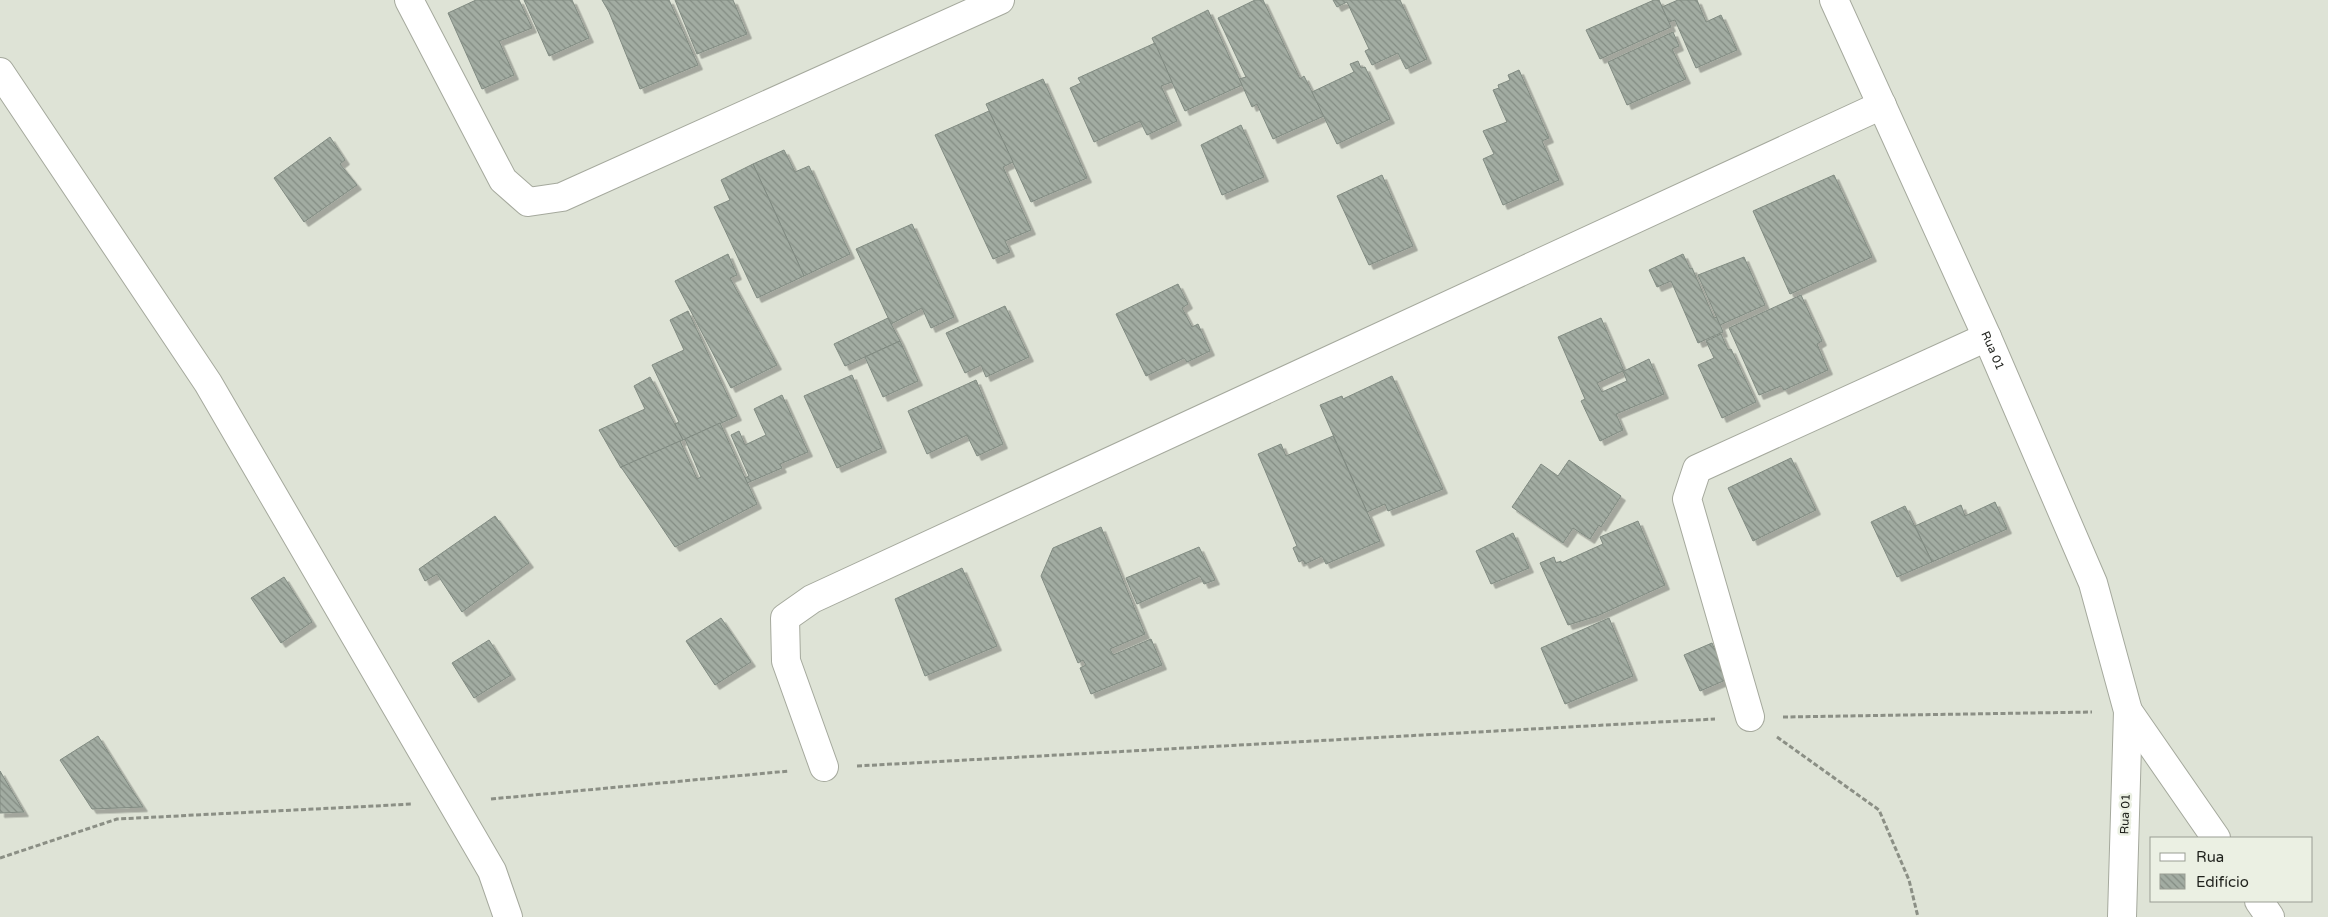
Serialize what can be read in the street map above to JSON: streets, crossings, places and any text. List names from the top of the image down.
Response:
{
  "streets": {
    "street": ["Rua 01"]
  },
  "legend": ["Rua", "Edifício"]
}
